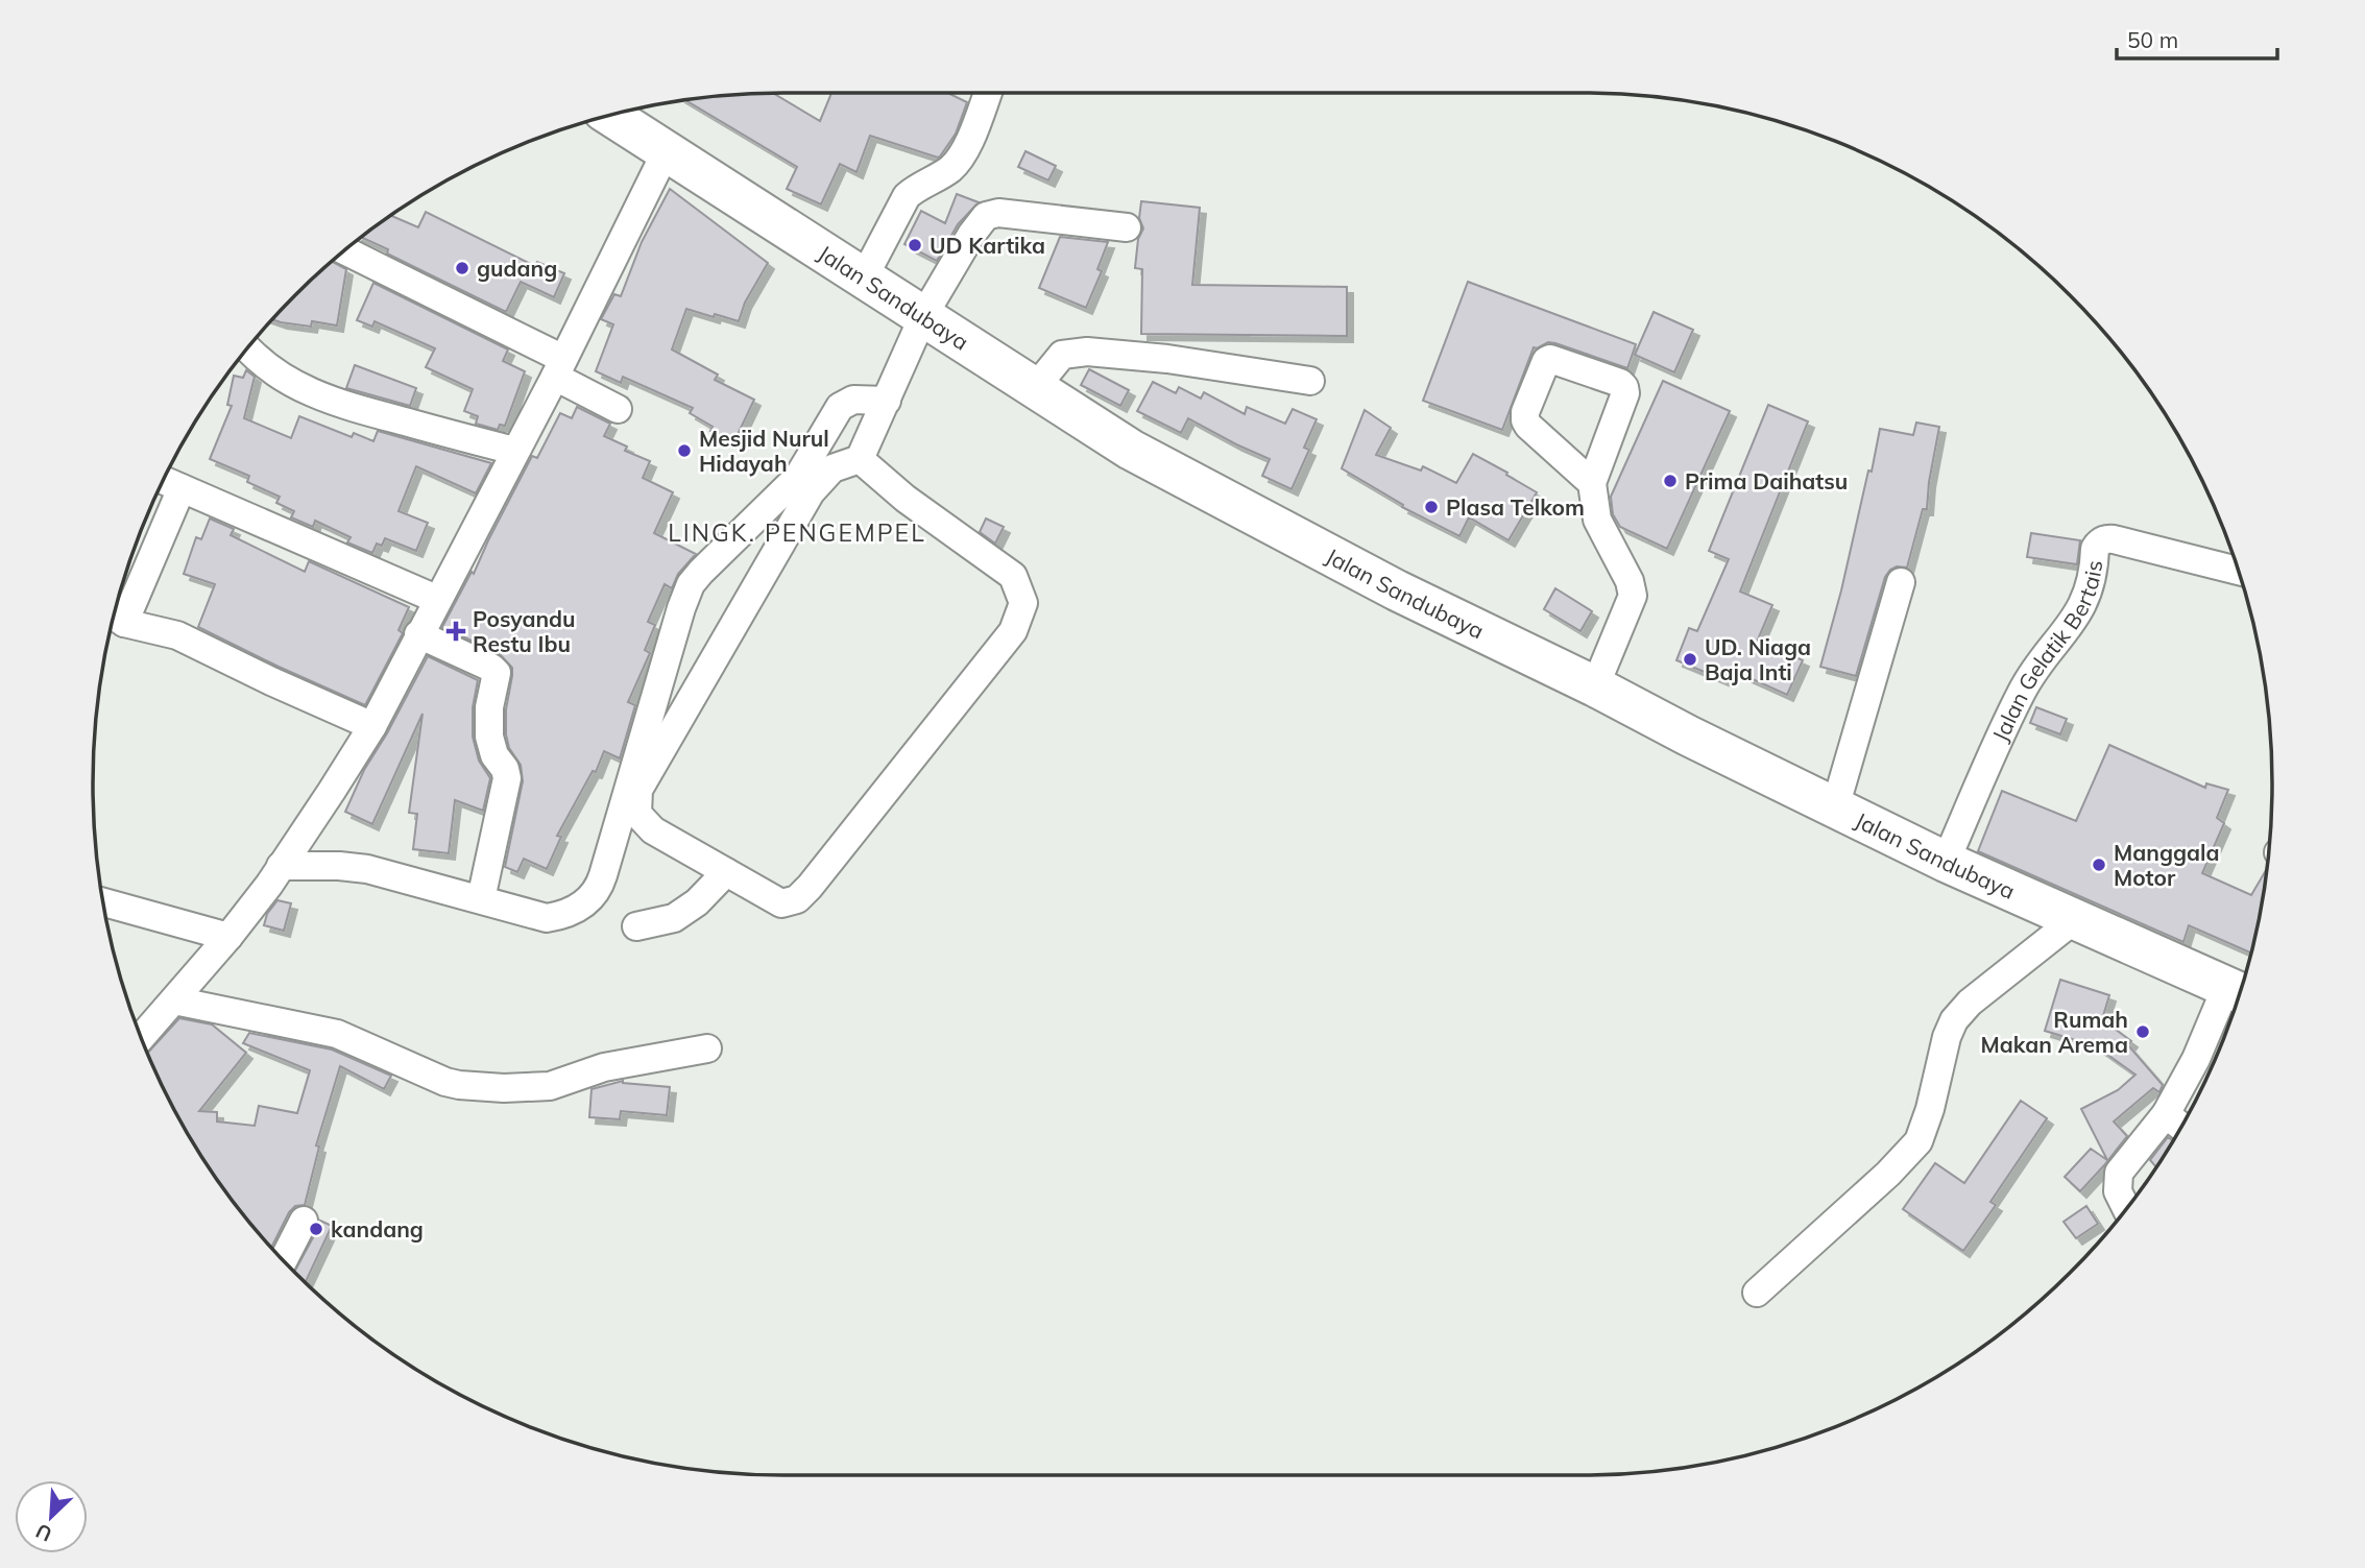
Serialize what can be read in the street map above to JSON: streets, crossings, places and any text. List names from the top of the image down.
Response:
{
  "streets": {
    "highway": ["Jalan Sandubaya"],
    "street": ["Jalan Gelatik Bertais"]
  },
  "crossings": [
    ["Jalan Sandubaya", "Jalan Gelatik Bertais"]
  ],
  "districts": ["LINGK. PENGEMPEL"],
  "places": {
    "other": [
      "UD Kartika",
      "gudang",
      "Mesjid Nurul Hidayah",
      "Prima Daihatsu",
      "Plasa Telkom",
      "UD. Niaga Baja Inti",
      "Manggala Motor",
      "Rumah Makan Arema",
      "kandang"
    ],
    "health": ["Posyandu Restu Ibu"]
  },
  "scale_bar": "50 m",
  "north": "bottom left"
}
